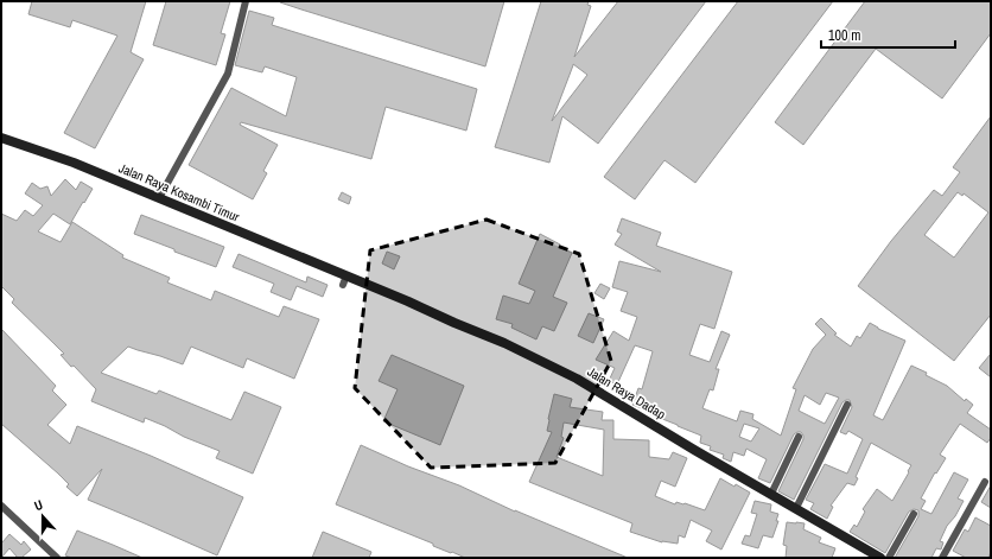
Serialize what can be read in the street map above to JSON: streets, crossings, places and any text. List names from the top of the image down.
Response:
{
  "streets": {
    "main road": ["Jalan Raya Kosambi Timur", "Jalan Raya Dadap"]
  },
  "crossings": [
    ["Jalan Raya Kosambi Timur", "Jalan Raya Dadap"]
  ],
  "scale_bar": "100 m",
  "north": "top"
}
